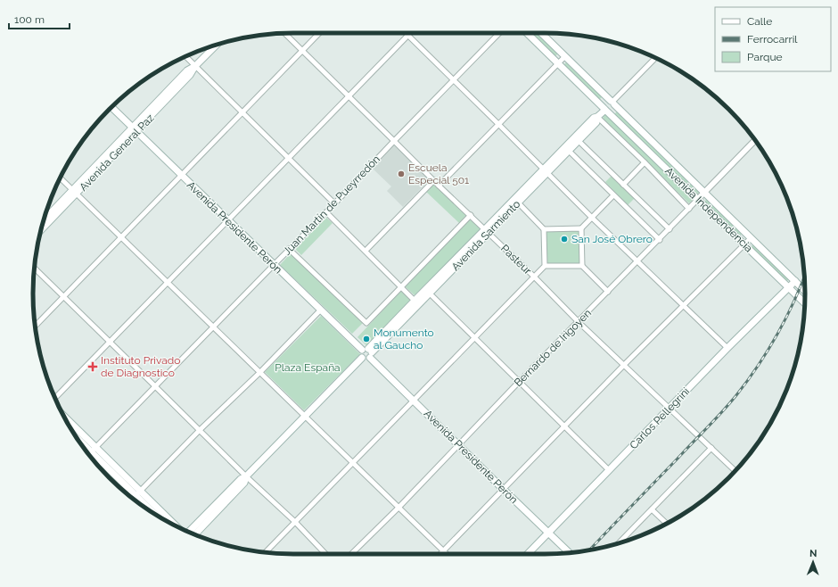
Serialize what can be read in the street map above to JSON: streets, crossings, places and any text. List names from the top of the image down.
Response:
{
  "streets": {
    "main road": [
      "Avenida General Paz",
      "Avenida Independencia",
      "Avenida Presidente Perón",
      "Avenida Sarmiento",
      "Carlos Pellegrini"
    ],
    "street": ["Juan Martín de Pueyrredón", "Pasteur", "Bernardo de Irigoyen"]
  },
  "crossings": [
    ["Avenida General Paz", "Avenida Presidente Perón"],
    ["Juan Martín de Pueyrredón", "Avenida Presidente Perón"],
    ["Juan Martín de Pueyrredón", "Pasteur"],
    ["Avenida Independencia", "Avenida Sarmiento"],
    ["Avenida Independencia", "Bernardo de Irigoyen"],
    ["Avenida Independencia", "Carlos Pellegrini"],
    ["Avenida Presidente Perón", "Avenida Sarmiento"],
    ["Avenida Presidente Perón", "Bernardo de Irigoyen"],
    ["Avenida Presidente Perón", "Carlos Pellegrini"],
    ["Avenida Sarmiento", "Pasteur"],
    ["Pasteur", "Bernardo de Irigoyen"],
    ["Pasteur", "Carlos Pellegrini"]
  ],
  "parks": ["Plaza España"],
  "places": {
    "other": ["Escuela Especial 501", "San José Obrero", "Monumento al Gaucho"],
    "health": ["Instituto Privado de Diagnostico"]
  },
  "legend": ["Calle", "Ferrocarril", "Parque"],
  "scale_bar": "100 m",
  "north": "top"
}
